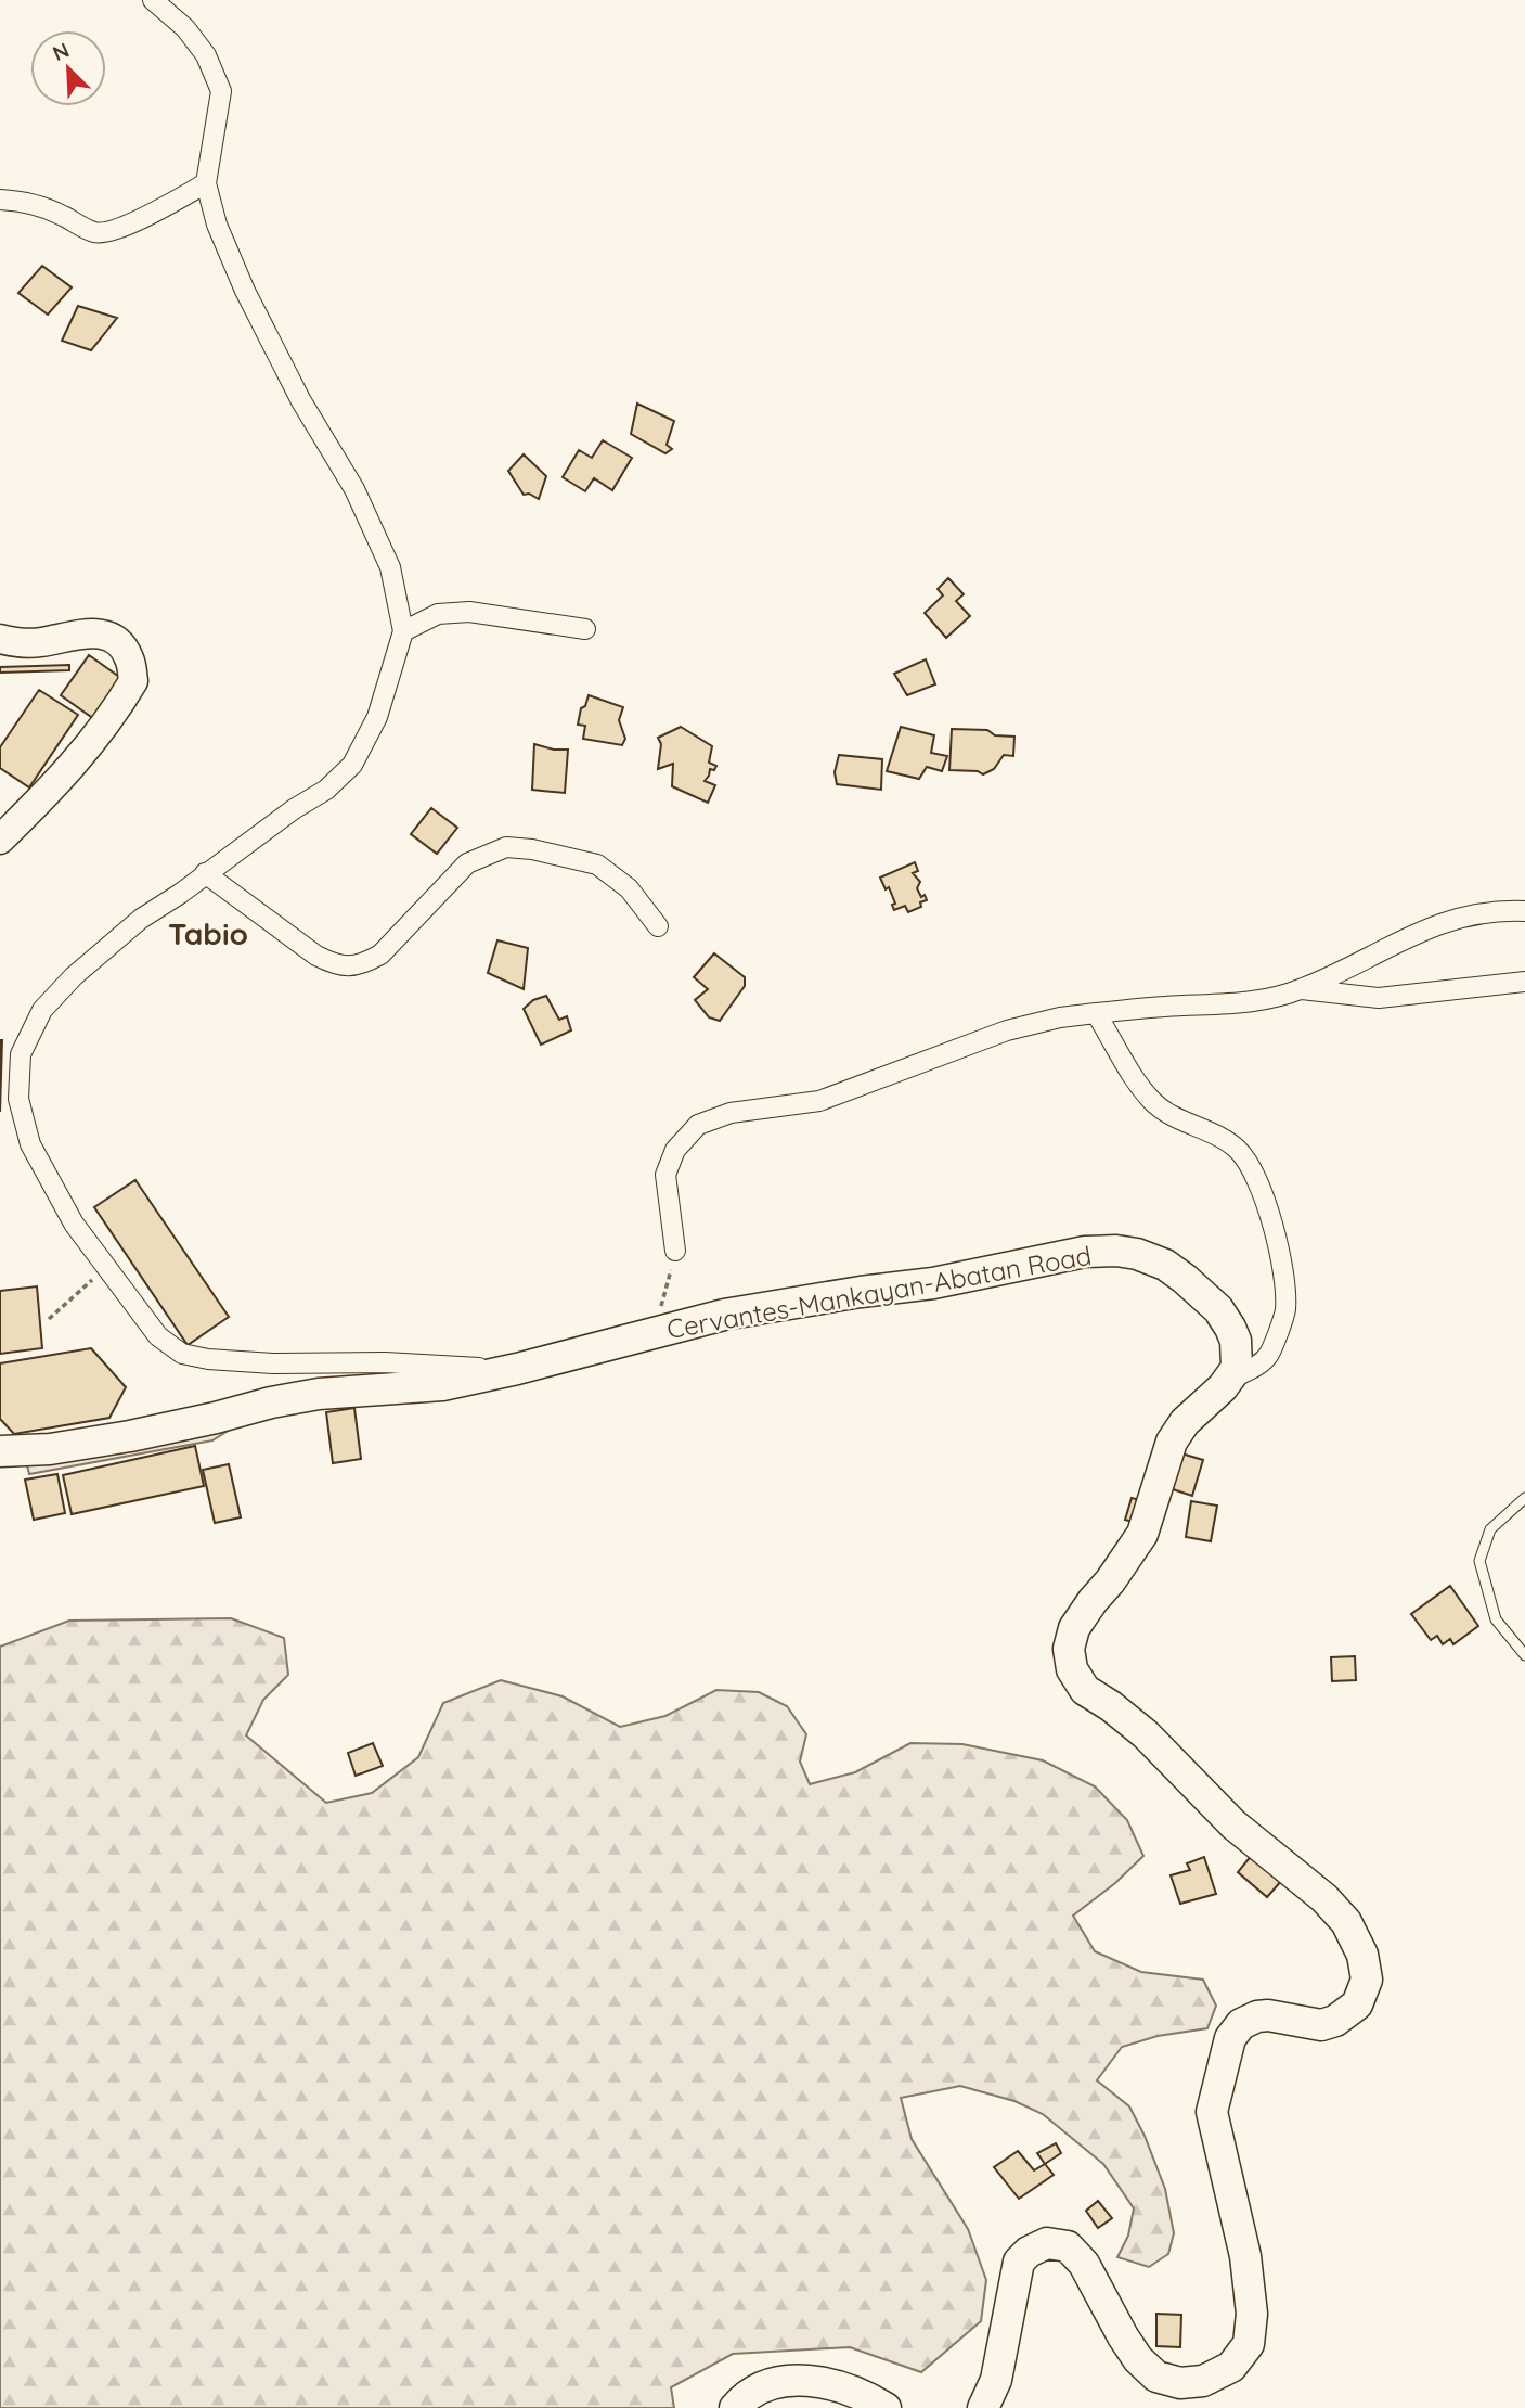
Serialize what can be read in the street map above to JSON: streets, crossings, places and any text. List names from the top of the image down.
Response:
{
  "streets": {
    "main road": ["Cervantes-Mankayan-Abatan Road"]
  },
  "districts": ["Tabio"],
  "north": "top left"
}
